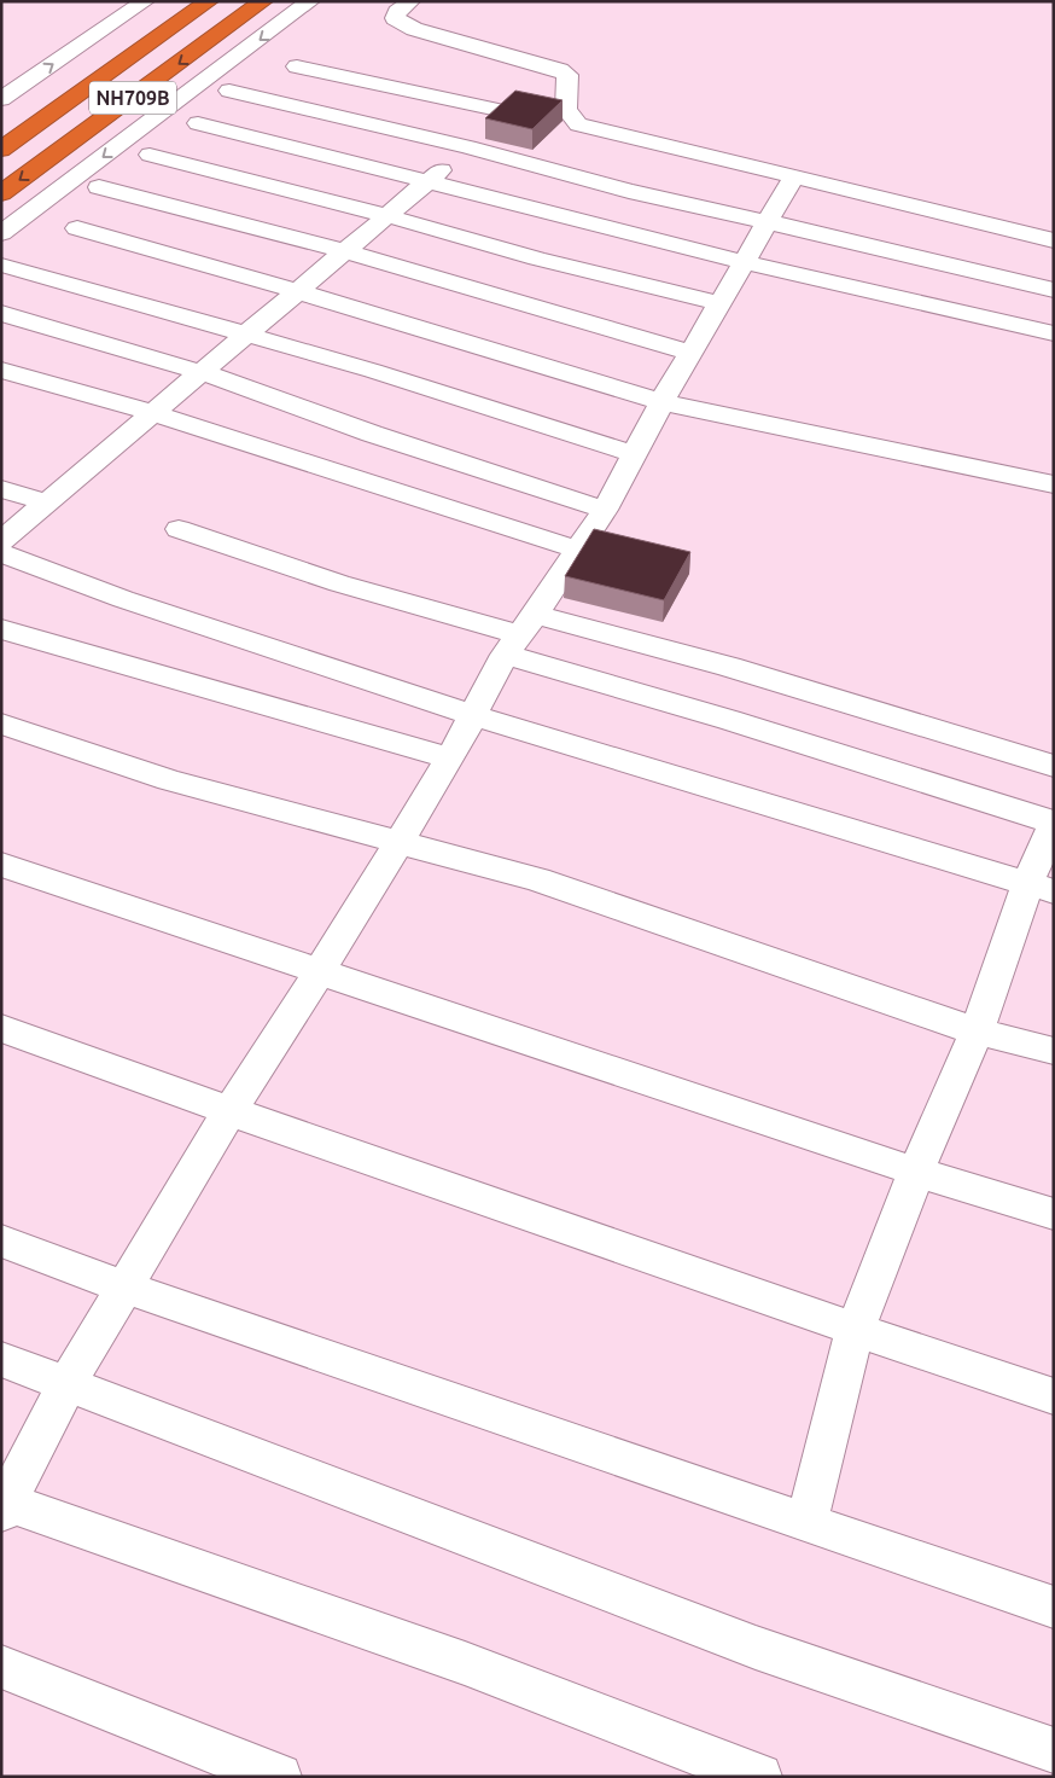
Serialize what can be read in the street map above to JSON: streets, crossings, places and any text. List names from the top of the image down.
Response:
{
  "streets": {
    "highway": ["NH709B"]
  }
}
